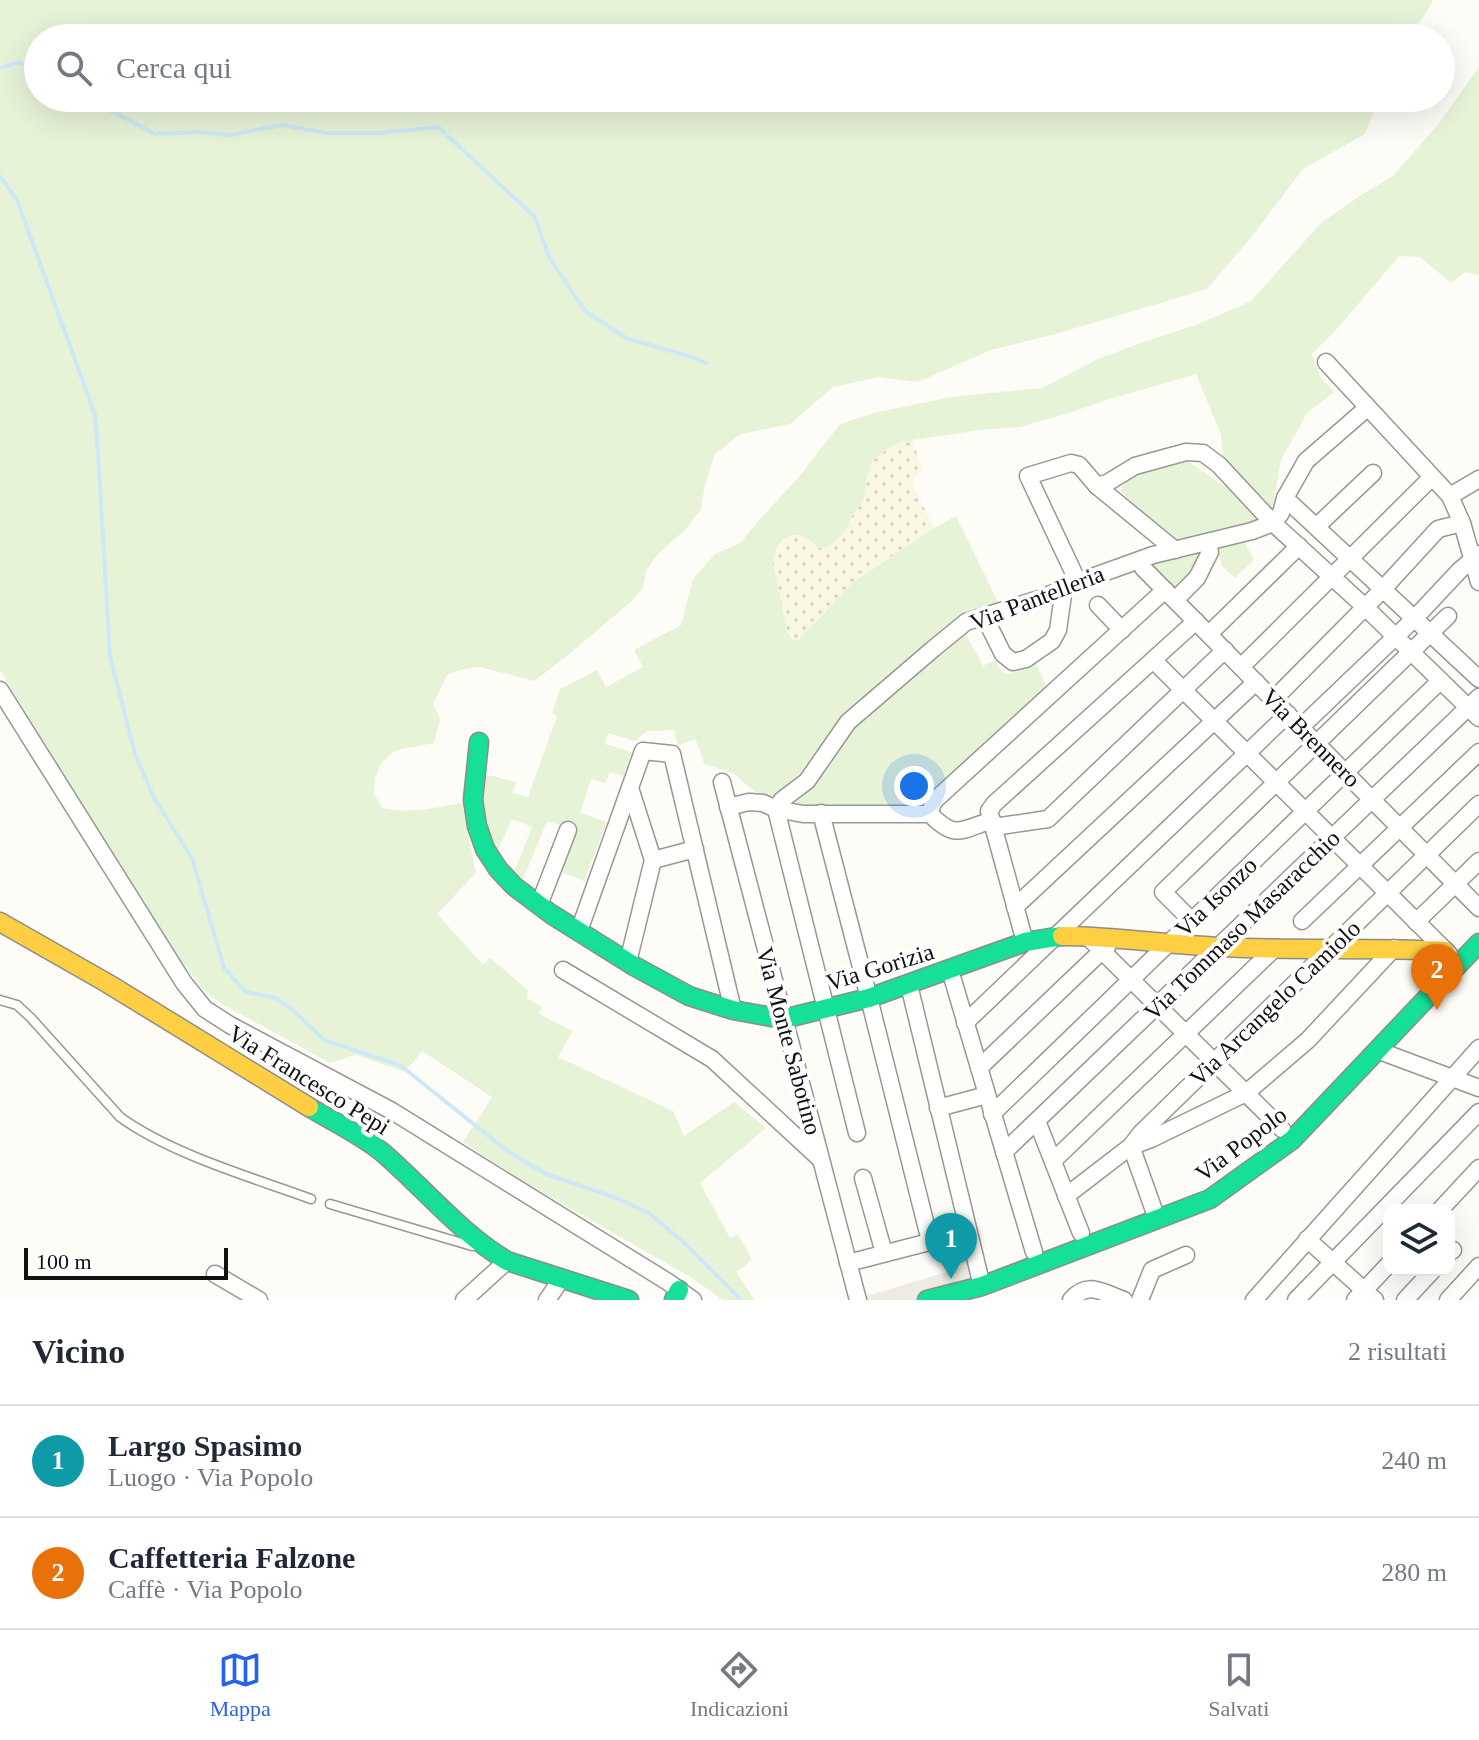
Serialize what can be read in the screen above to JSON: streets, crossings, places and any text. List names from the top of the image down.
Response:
{
  "streets": {
    "street": [
      "Via Pantelleria",
      "Via Brennero",
      "Via Isonzo",
      "Via Tommaso Masaracchio",
      "Via Gorizia",
      "Via Arcangelo Camiolo",
      "Via Monte Sabotino",
      "Via Francesco Pepi",
      "Via Popolo"
    ]
  },
  "crossings": [
    ["Via Brennero", "Via Isonzo"],
    ["Via Brennero", "Via Tommaso Masaracchio"],
    ["Via Brennero", "Via Arcangelo Camiolo"],
    ["Via Isonzo", "Via Gorizia"],
    ["Via Tommaso Masaracchio", "Via Gorizia"],
    ["Via Gorizia", "Via Arcangelo Camiolo"],
    ["Via Gorizia", "Via Monte Sabotino"],
    ["Via Gorizia", "Via Popolo"]
  ],
  "scale_bar": "100 m",
  "page": {
    "search": "Cerca qui",
    "pins": ["2", "1"],
    "scale": "100 m",
    "heading": ["Vicino", "2 risultati"],
    "list": [
      {
        "mark": "1",
        "name": "Largo Spasimo",
        "note": "Luogo · Via Popolo",
        "value": "240 m"
      },
      {
        "mark": "2",
        "name": "Caffetteria Falzone",
        "note": "Caffè · Via Popolo",
        "value": "280 m"
      }
    ],
    "nav": ["Mappa", "Indicazioni", "Salvati"]
  }
}
